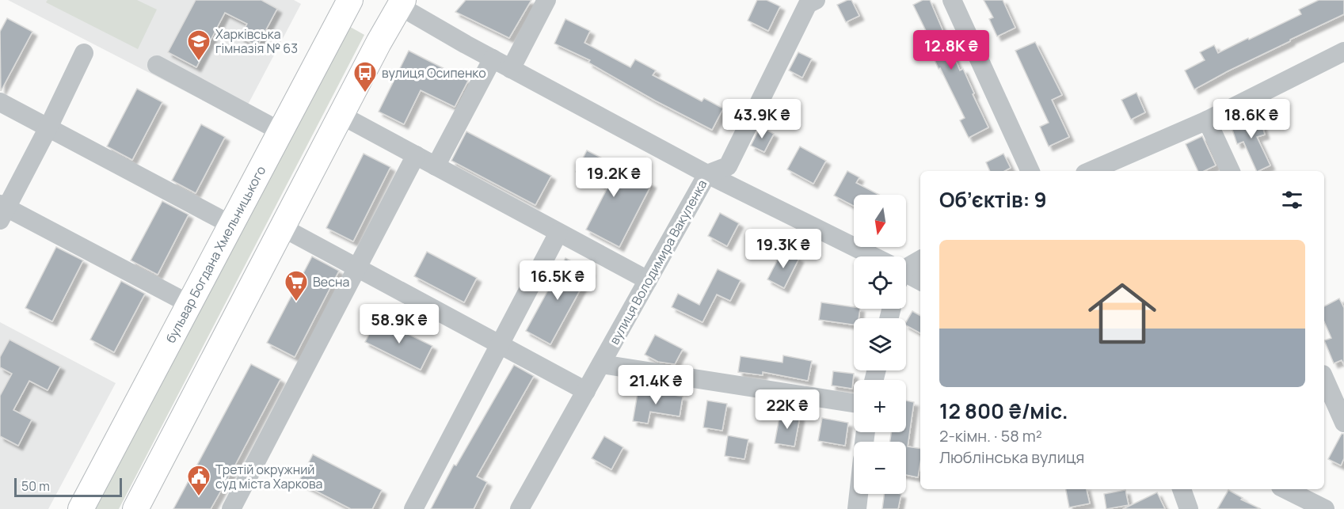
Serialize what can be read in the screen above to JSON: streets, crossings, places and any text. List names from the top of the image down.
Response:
{
  "streets": {
    "main road": ["бульвар Богдана Хмельницького"],
    "street": ["вулиця Володимира Вакуленка"]
  },
  "places": {
    "school or university": ["Харківська гімназія № 63"],
    "bus stop": ["вулиця Осипенко"],
    "supermarket": ["Весна"],
    "public building": ["Третій окружний суд міста Харкова"]
  },
  "scale_bar": "50 m",
  "north": "bottom",
  "page": {
    "price": [
      "12.8K ₴",
      "43.9K ₴",
      "18.6K ₴",
      "19.2K ₴",
      "19.3K ₴",
      "16.5K ₴",
      "58.9K ₴",
      "21.4K ₴",
      "22K ₴"
    ],
    "heading": "Об’єктів: 9",
    "map_buttons": ["+", "−"],
    "list": [
      {
        "name": "12 800 ₴/міс.",
        "note": "2-кімн. · 58 m² · Люблінська вулиця"
      }
    ],
    "scale": "50 m"
  }
}
